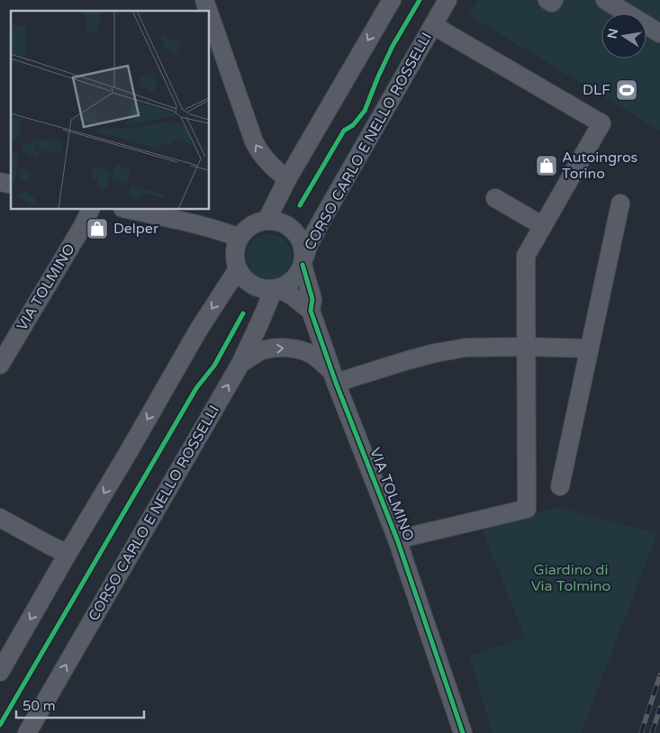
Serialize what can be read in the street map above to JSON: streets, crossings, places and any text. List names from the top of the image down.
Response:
{
  "streets": {
    "street": ["CORSO CARLO E NELLO ROSSELLI", "VIA TOLMINO"]
  },
  "crossings": [
    ["CORSO CARLO E NELLO ROSSELLI", "VIA TOLMINO"]
  ],
  "parks": ["Giardino di Via Tolmino"],
  "places": {
    "sports": ["DLF"],
    "shop": ["Autoingros Torino", "Delper"]
  },
  "scale_bar": "50 m",
  "north": "left"
}
